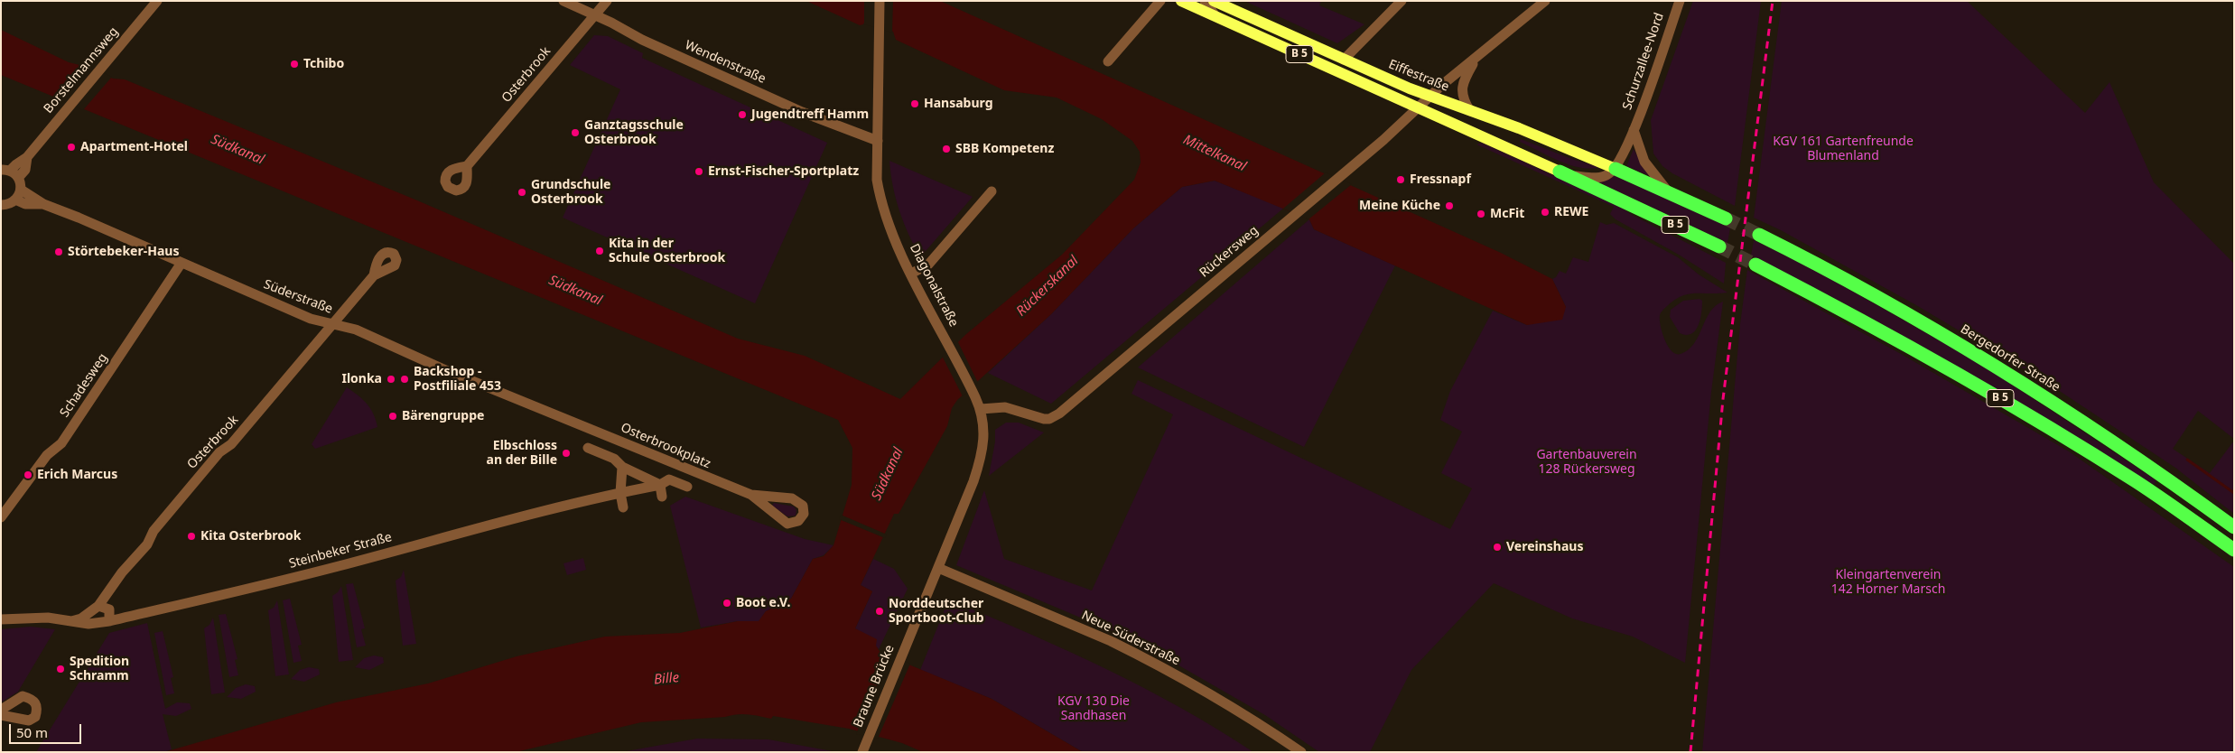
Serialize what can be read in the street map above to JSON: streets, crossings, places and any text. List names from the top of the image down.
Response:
{
  "streets": {
    "highway": ["B 5", "Bergedorfer Straße"],
    "main road": ["Eiffestraße"],
    "street": [
      "Schurzallee-Nord",
      "Wendenstraße",
      "Borstelmannsweg",
      "Osterbrook",
      "Rückersweg",
      "Diagonalstraße",
      "Süderstraße",
      "Schadesweg",
      "Osterbrookplatz",
      "Steinbeker Straße",
      "Neue Süderstraße",
      "Braune Brücke"
    ]
  },
  "crossings": [
    ["B 5", "Schurzallee-Nord"],
    ["B 5", "Eiffestraße"],
    ["B 5", "Rückersweg"],
    ["Schurzallee-Nord", "Eiffestraße"],
    ["Wendenstraße", "Osterbrook"],
    ["Wendenstraße", "Diagonalstraße"],
    ["Osterbrook", "Süderstraße"],
    ["Osterbrook", "Steinbeker Straße"],
    ["Eiffestraße", "Rückersweg"],
    ["Rückersweg", "Diagonalstraße"],
    ["Diagonalstraße", "Neue Süderstraße"],
    ["Diagonalstraße", "Braune Brücke"],
    ["Süderstraße", "Schadesweg"],
    ["Süderstraße", "Osterbrookplatz"],
    ["Neue Süderstraße", "Braune Brücke"]
  ],
  "water": [
    "Südkanal",
    "Mittelkanal",
    "Rückerskanal",
    "Bille"
  ],
  "parks": [
    "KGV 161 Gartenfreunde Blumenland",
    "Gartenbauverein 128 Rückersweg",
    "Kleingartenverein 142 Horner Marsch",
    "KGV 130 Die Sandhasen"
  ],
  "places": [
    "Tchibo",
    "Hansaburg",
    "Jugendtreff Hamm",
    "Ganztagsschule Osterbrook",
    "Apartment-Hotel",
    "SBB Kompetenz",
    "Ernst-Fischer-Sportplatz",
    "Fressnapf",
    "Grundschule Osterbrook",
    "Meine Küche",
    "REWE",
    "McFit",
    "Kita in der Schule Osterbrook",
    "Störtebeker-Haus",
    "Ilonka",
    "Backshop - Postfiliale 453",
    "Bärengruppe",
    "Elbschloss an der Bille",
    "Erich Marcus",
    "Kita Osterbrook",
    "Vereinshaus",
    "Boot e.V.",
    "Norddeutscher Sportboot-Club",
    "Spedition Schramm"
  ],
  "scale_bar": "50 m"
}
